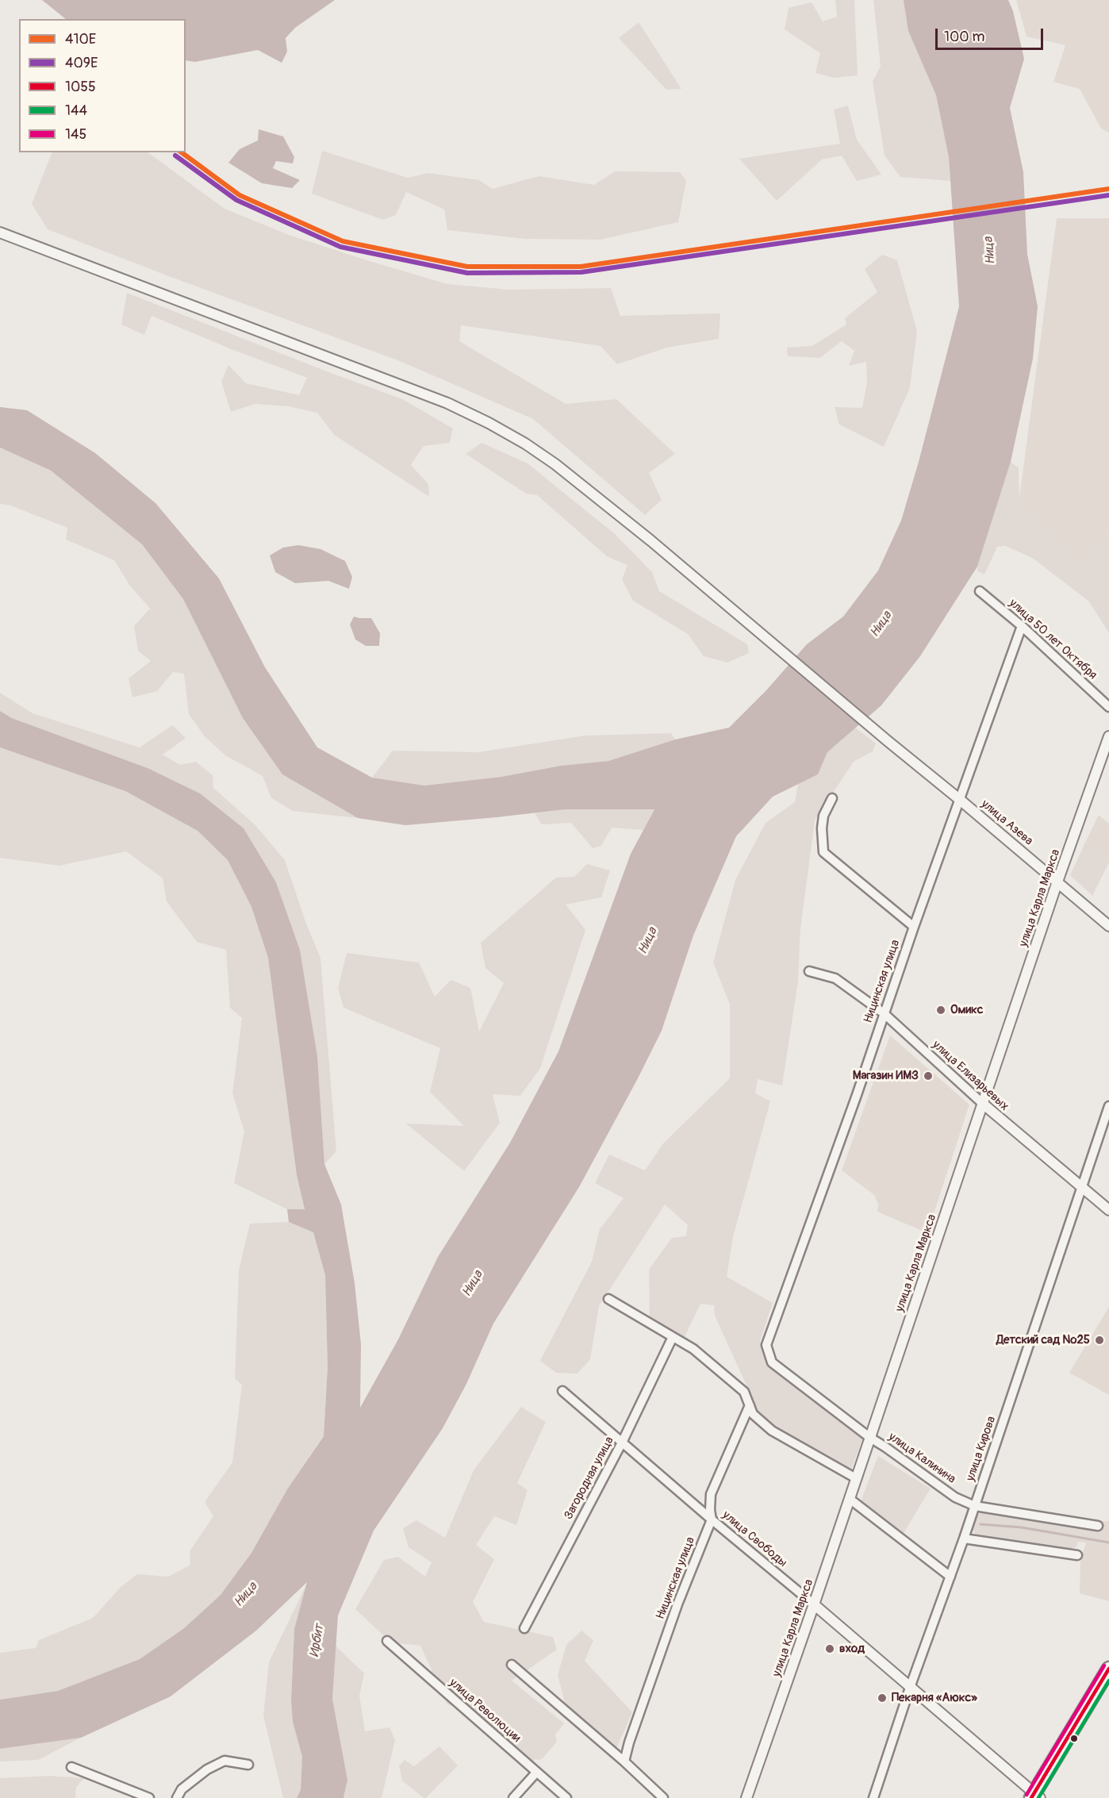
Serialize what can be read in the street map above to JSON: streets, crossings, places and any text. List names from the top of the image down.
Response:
{
  "streets": {
    "street": [
      "улица 50 лет Октября",
      "улица Азева",
      "улица Карла Маркса",
      "Ницинская улица",
      "улица Елизарьевых",
      "улица Кирова",
      "улица Калинина",
      "Загородная улица",
      "улица Свободы",
      "улица Революции"
    ]
  },
  "crossings": [
    ["улица 50 лет Октября", "Ницинская улица"],
    ["улица Азева", "улица Карла Маркса"],
    ["улица Азева", "Ницинская улица"],
    ["улица Карла Маркса", "улица Елизарьевых"],
    ["улица Карла Маркса", "улица Калинина"],
    ["улица Карла Маркса", "улица Свободы"],
    ["Ницинская улица", "улица Елизарьевых"],
    ["Ницинская улица", "улица Калинина"],
    ["Ницинская улица", "улица Свободы"],
    ["улица Елизарьевых", "улица Кирова"],
    ["улица Кирова", "улица Калинина"],
    ["улица Кирова", "улица Свободы"],
    ["Загородная улица", "улица Свободы"]
  ],
  "water": ["Ница", "Ирбит"],
  "places": [
    "Омикс",
    "Магазин ИМЗ",
    "Детский сад №25",
    "вход",
    "Пекарня «Аюкс»"
  ],
  "lines": [
    "transit line 410E",
    "transit line 409E",
    "transit line 145",
    "transit line 1055",
    "transit line 144"
  ],
  "legend": [
    "410E",
    "409E",
    "1055",
    "144",
    "145"
  ],
  "scale_bar": "100 m"
}
